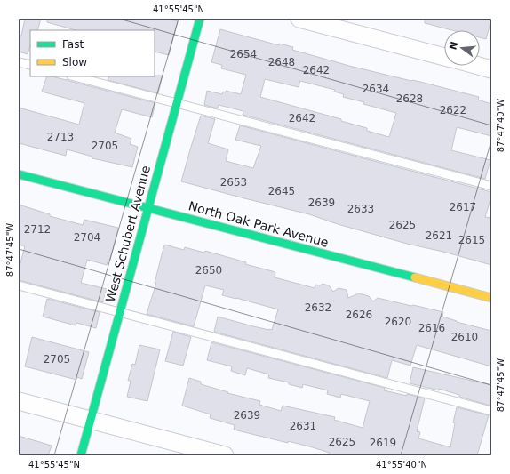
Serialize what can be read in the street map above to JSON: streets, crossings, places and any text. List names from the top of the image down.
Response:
{
  "streets": {
    "street": ["North Oak Park Avenue", "West Schubert Avenue"]
  },
  "crossings": [
    ["North Oak Park Avenue", "West Schubert Avenue"]
  ],
  "house_numbers": [
    "2654",
    "2648",
    "2642",
    "2634",
    "2628",
    "2622",
    "2642",
    "2713",
    "2705",
    "2653",
    "2645",
    "2639",
    "2617",
    "2633",
    "2625",
    "2712",
    "2621",
    "2704",
    "2615",
    "2650",
    "2632",
    "2626",
    "2620",
    "2616",
    "2610",
    "2705",
    "2639",
    "2631",
    "2625",
    "2619"
  ],
  "legend": ["Fast", "Slow"],
  "north": "left",
  "coordinates": [
    "41°55'45\"N",
    "87°47'40\"W",
    "87°47'45\"W",
    "41°55'40\"N"
  ]
}
